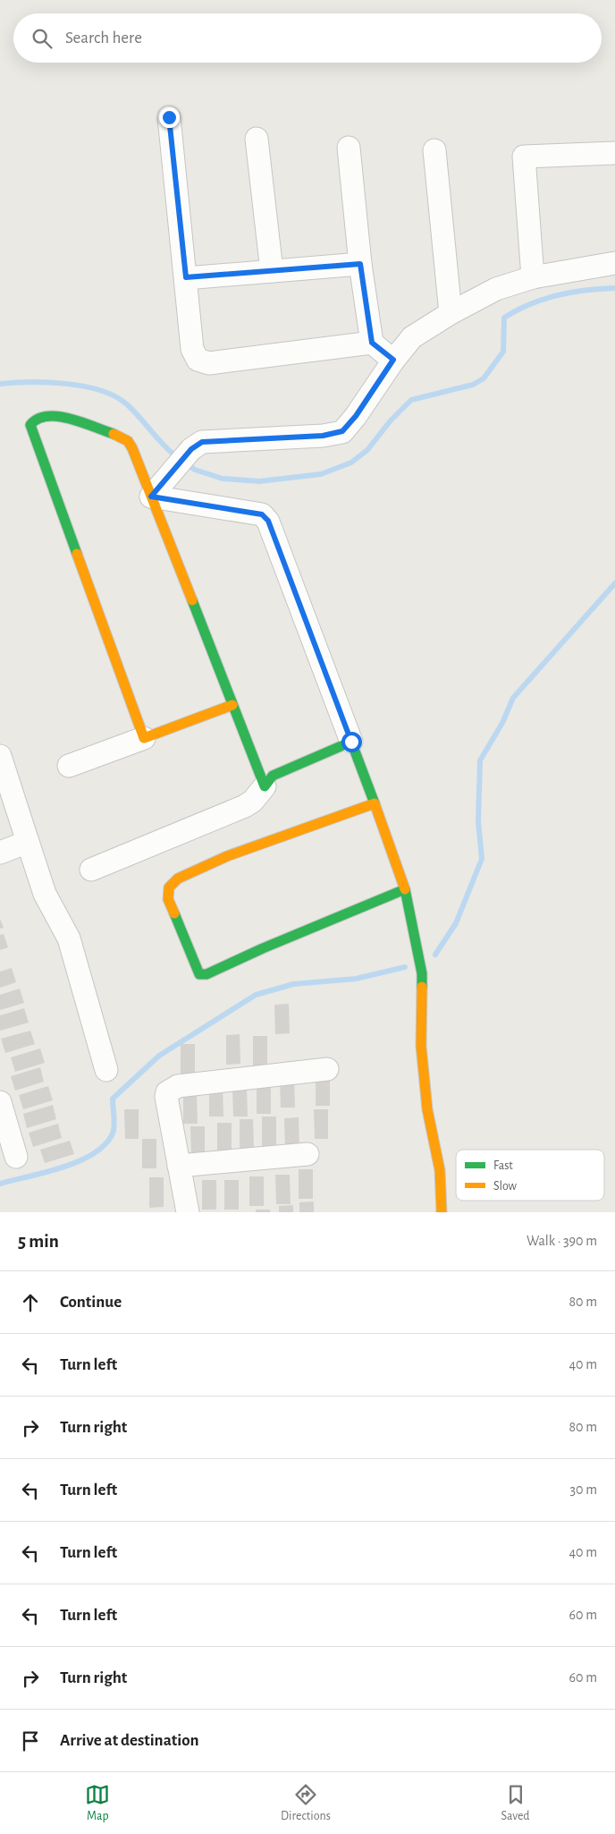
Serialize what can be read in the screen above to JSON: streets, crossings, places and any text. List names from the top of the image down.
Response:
{
  "legend": ["Fast", "Slow"],
  "page": {
    "search": "Search here",
    "heading": ["5 min", "Walk · 390 m"],
    "list": [
      ["Continue", "80 m"],
      ["Turn left", "40 m"],
      ["Turn right", "80 m"],
      ["Turn left", "30 m"],
      ["Turn left", "40 m"],
      ["Turn left", "60 m"],
      ["Turn right", "60 m"],
      "Arrive at destination"
    ],
    "nav": ["Map", "Directions", "Saved"]
  }
}
